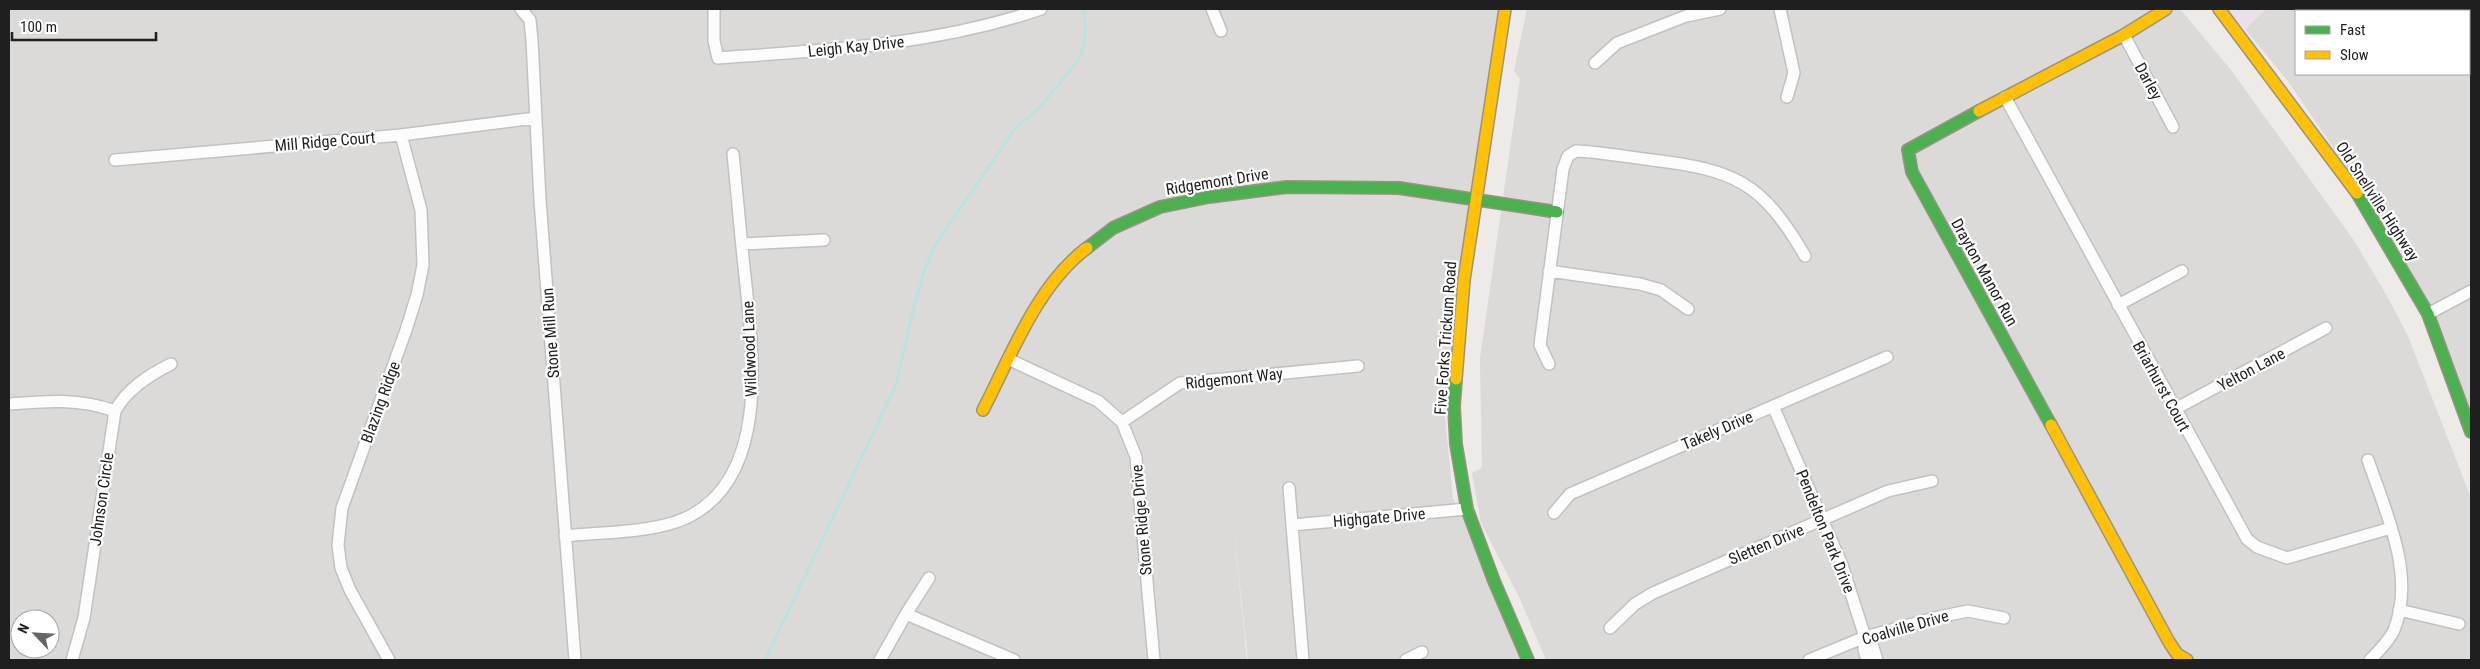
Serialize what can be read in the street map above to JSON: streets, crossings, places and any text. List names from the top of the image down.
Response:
{
  "streets": {
    "street": [
      "Leigh Kay Drive",
      "Darley",
      "Mill Ridge Court",
      "Ridgemont Drive",
      "Old Snellville Highway",
      "Drayton Manor Run",
      "Stone Mill Run",
      "Five Forks Trickum Road",
      "Wildwood Lane",
      "Yelton Lane",
      "Ridgemont Way",
      "Briarhurst Court",
      "Blazing Ridge",
      "Takely Drive",
      "Johnson Circle",
      "Highgate Drive",
      "Stone Ridge Drive",
      "Pendelton Park Drive",
      "Sletten Drive",
      "Coalville Drive"
    ]
  },
  "crossings": [
    ["Darley", "Drayton Manor Run"],
    ["Mill Ridge Court", "Stone Mill Run"],
    ["Mill Ridge Court", "Blazing Ridge"],
    ["Ridgemont Drive", "Five Forks Trickum Road"],
    ["Ridgemont Drive", "Stone Ridge Drive"],
    ["Drayton Manor Run", "Briarhurst Court"],
    ["Stone Mill Run", "Wildwood Lane"],
    ["Five Forks Trickum Road", "Highgate Drive"],
    ["Yelton Lane", "Briarhurst Court"],
    ["Ridgemont Way", "Stone Ridge Drive"],
    ["Takely Drive", "Pendelton Park Drive"],
    ["Pendelton Park Drive", "Sletten Drive"],
    ["Pendelton Park Drive", "Coalville Drive"]
  ],
  "legend": ["Fast", "Slow"],
  "scale_bar": "100 m",
  "north": "top left"
}
